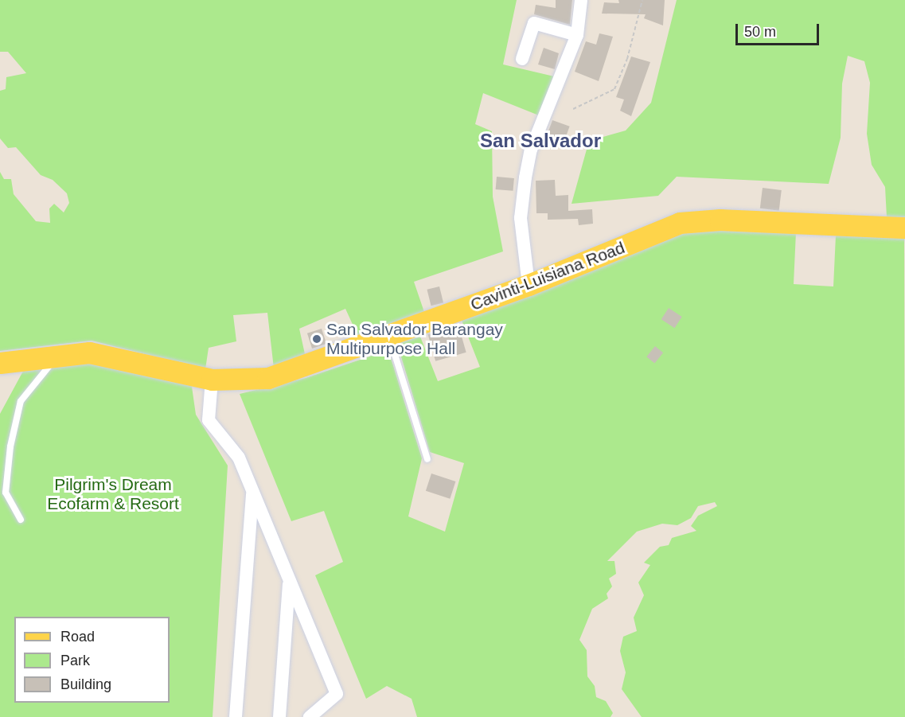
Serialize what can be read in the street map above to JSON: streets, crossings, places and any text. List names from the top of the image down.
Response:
{
  "streets": {
    "main road": ["Cavinti-Luisiana Road"]
  },
  "districts": ["San Salvador"],
  "parks": ["Pilgrim's Dream Ecofarm & Resort"],
  "places": ["San Salvador Barangay Multipurpose Hall"],
  "legend": ["Road", "Park", "Building"],
  "scale_bar": "50 m"
}
